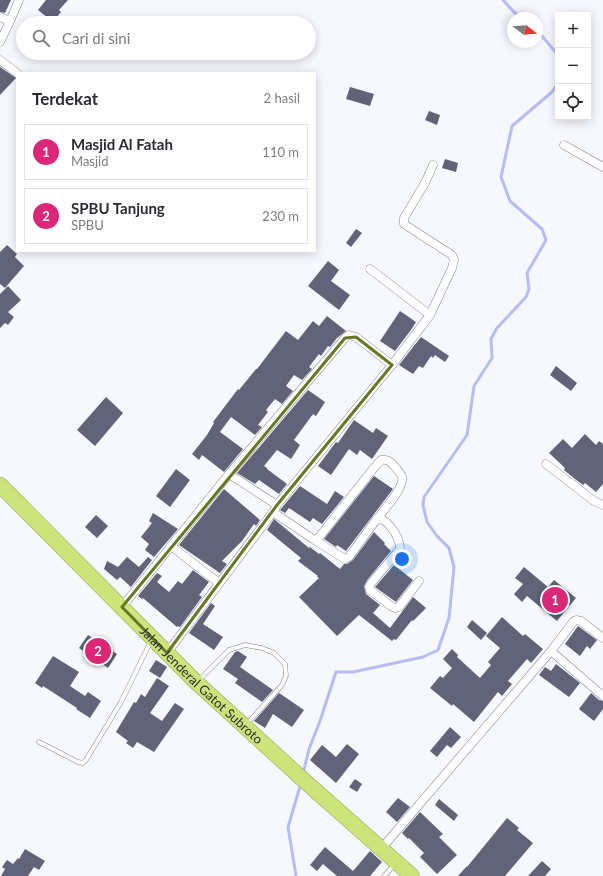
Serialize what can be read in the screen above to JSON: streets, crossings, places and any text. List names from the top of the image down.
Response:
{
  "streets": {
    "highway": ["Jalan Jenderal Gatot Subroto"]
  },
  "north": "right",
  "page": {
    "map_buttons": ["+", "−"],
    "search": "Cari di sini",
    "heading": ["Terdekat", "2 hasil"],
    "list": [
      {
        "mark": "1",
        "name": "Masjid Al Fatah",
        "note": "Masjid",
        "value": "110 m"
      },
      {
        "mark": "2",
        "name": "SPBU Tanjung",
        "note": "SPBU",
        "value": "230 m"
      }
    ],
    "pins": ["1", "2"]
  }
}
